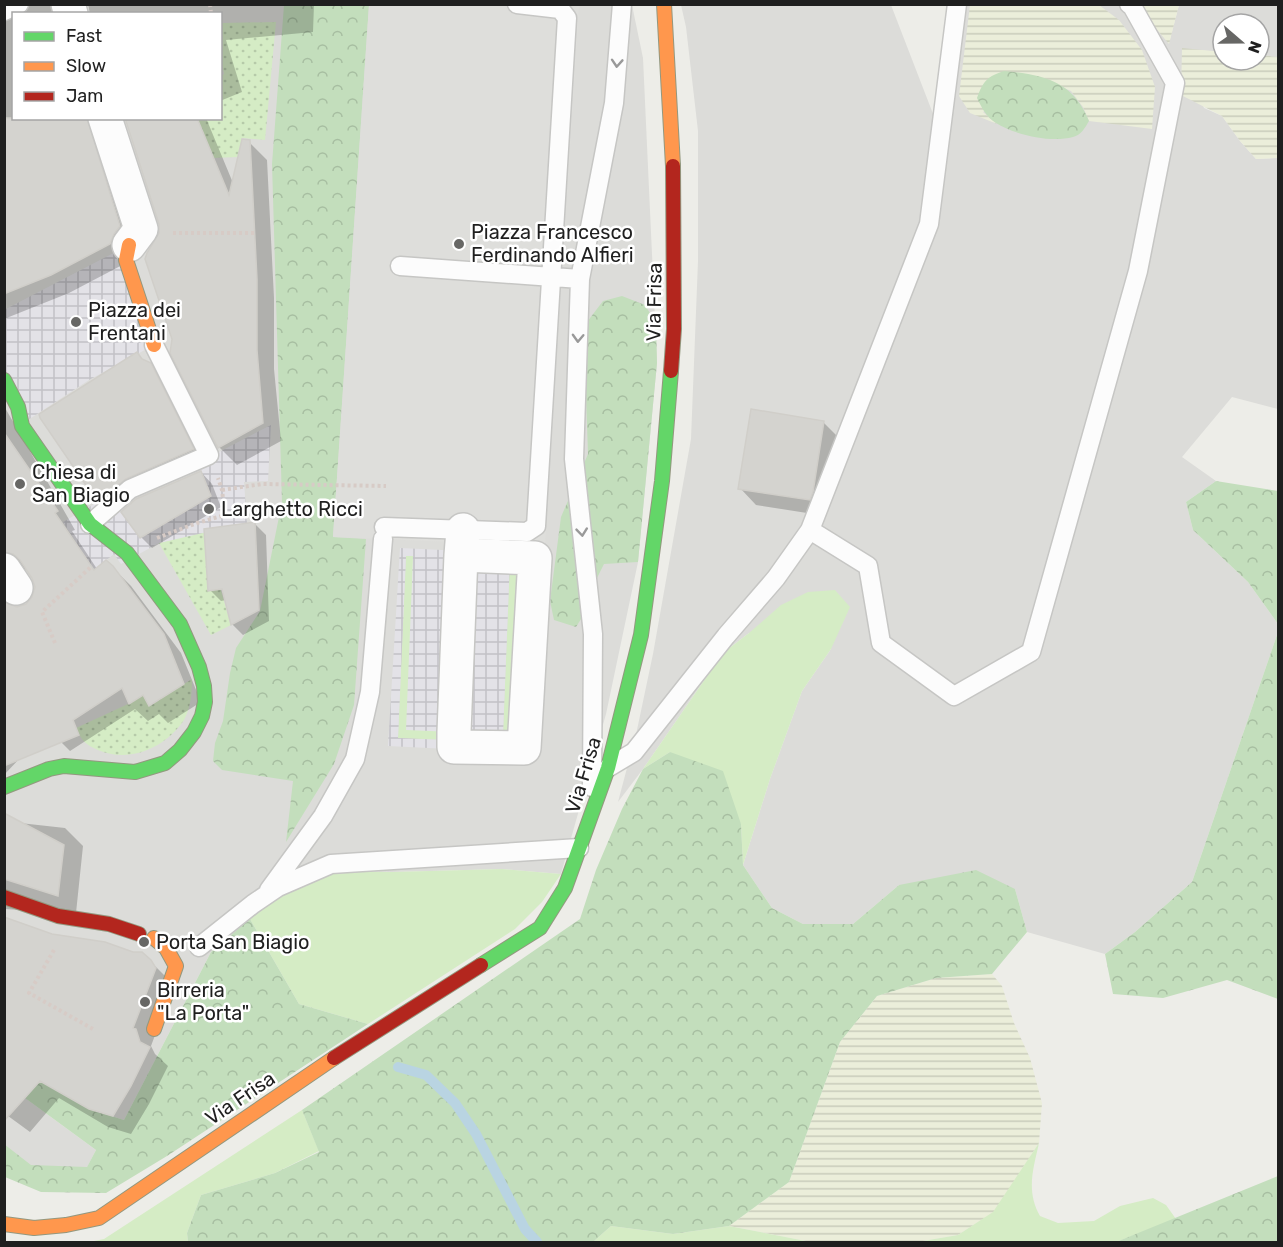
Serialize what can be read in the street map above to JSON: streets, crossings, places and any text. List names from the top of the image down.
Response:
{
  "streets": {
    "street": ["Via Frisa"]
  },
  "places": [
    "Piazza Francesco Ferdinando Alfieri",
    "Piazza dei Frentani",
    "Chiesa di San Biagio",
    "Larghetto Ricci",
    "Porta San Biagio",
    "Birreria \"La Porta\""
  ],
  "legend": ["Fast", "Slow", "Jam"],
  "north": "right"
}
